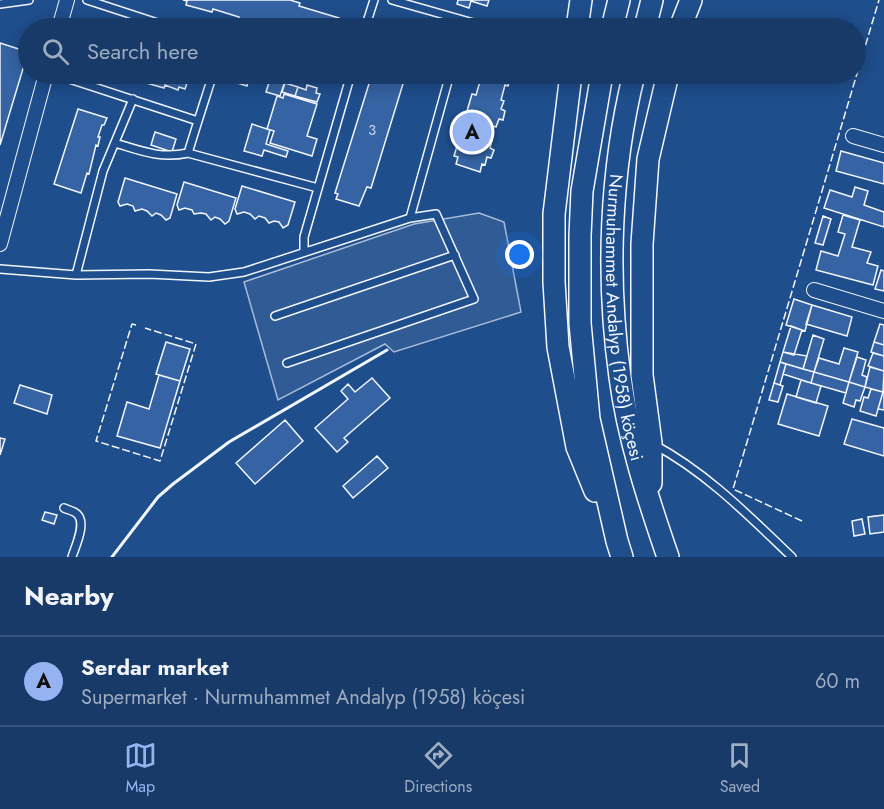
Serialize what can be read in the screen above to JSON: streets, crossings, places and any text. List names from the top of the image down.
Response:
{
  "streets": {
    "main road": ["Nurmuhammet Andalyp (1958) köçesi"]
  },
  "house_numbers": ["3"],
  "page": {
    "search": "Search here",
    "pins": "A",
    "heading": "Nearby",
    "list": [
      {
        "mark": "A",
        "name": "Serdar market",
        "note": "Supermarket · Nurmuhammet Andalyp (1958) köçesi",
        "value": "60 m"
      }
    ],
    "nav": ["Map", "Directions", "Saved"]
  }
}
